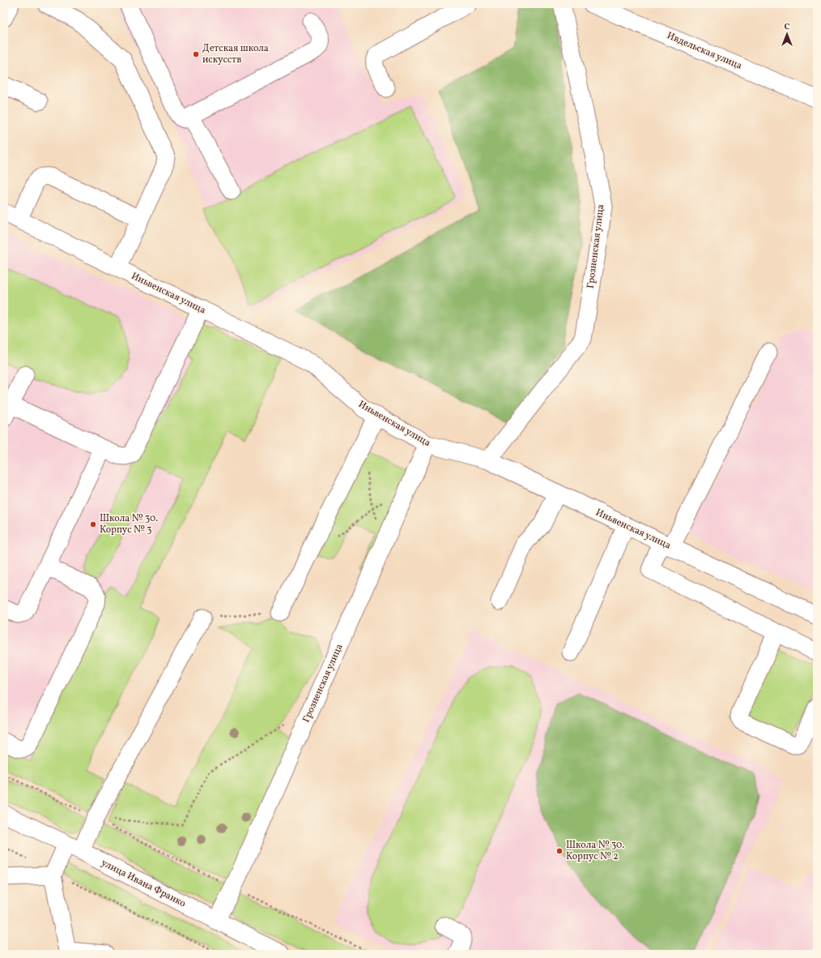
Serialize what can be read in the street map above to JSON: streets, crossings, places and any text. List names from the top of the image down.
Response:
{
  "streets": {
    "street": [
      "Ивдельская улица",
      "Грозненская улица",
      "Иньвенская улица",
      "улица Ивана Франко"
    ]
  },
  "crossings": [
    ["Грозненская улица", "Иньвенская улица"],
    ["Грозненская улица", "улица Ивана Франко"]
  ],
  "places": ["Детская школа искусств", "Школа № 30. Корпус № 3", "Школа № 30. Корпус № 2"],
  "north": "top"
}
